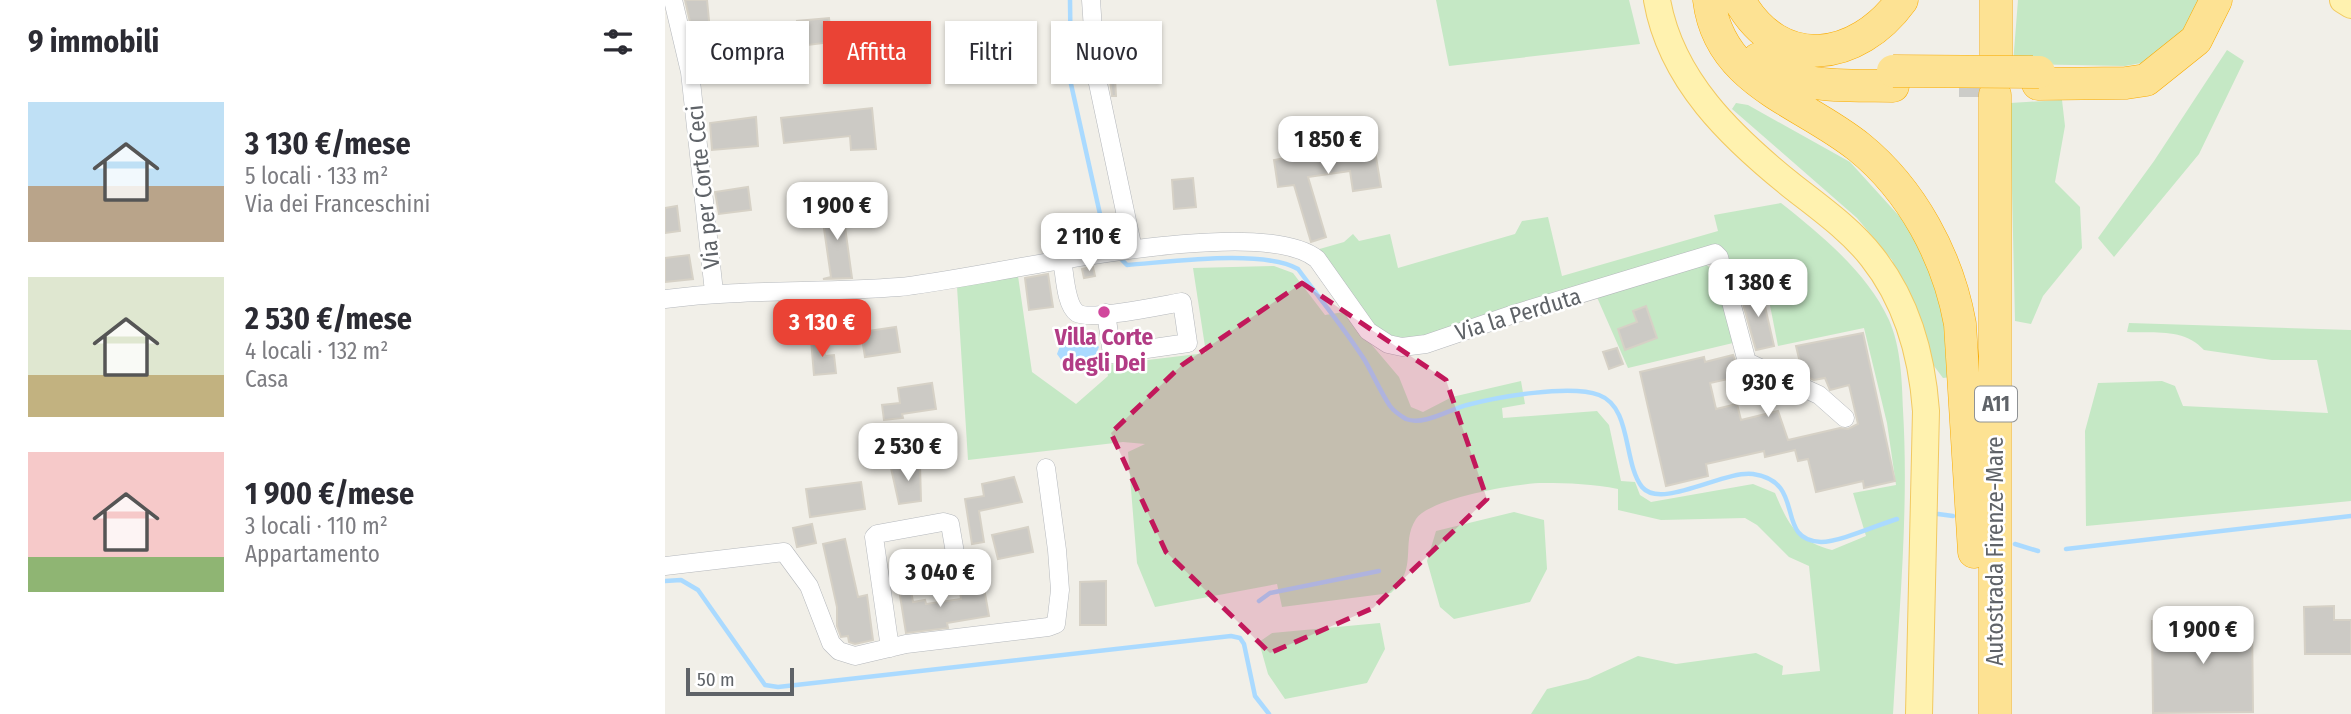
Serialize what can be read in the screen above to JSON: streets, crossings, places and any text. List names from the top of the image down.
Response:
{
  "streets": {
    "highway": ["A11", "Autostrada Firenze-Mare"],
    "street": ["Via per Corte Ceci", "Via la Perduta"]
  },
  "places": ["Villa Corte degli Dei"],
  "scale_bar": "50 m",
  "page": {
    "heading": "9 immobili",
    "chip": [
      "Compra",
      "Affitta",
      "Filtri",
      "Nuovo"
    ],
    "list": [
      {
        "name": "3 130 €/mese",
        "note": "5 locali · 133 m² · Via dei Franceschini"
      },
      {
        "name": "2 530 €/mese",
        "note": "4 locali · 132 m² · Casa"
      },
      {
        "name": "1 900 €/mese",
        "note": "3 locali · 110 m² · Appartamento"
      }
    ],
    "price": [
      "1 850 €",
      "1 900 €",
      "2 110 €",
      "1 380 €",
      "3 130 €",
      "930 €",
      "2 530 €",
      "3 040 €",
      "1 900 €"
    ],
    "scale": "50 m"
  }
}
